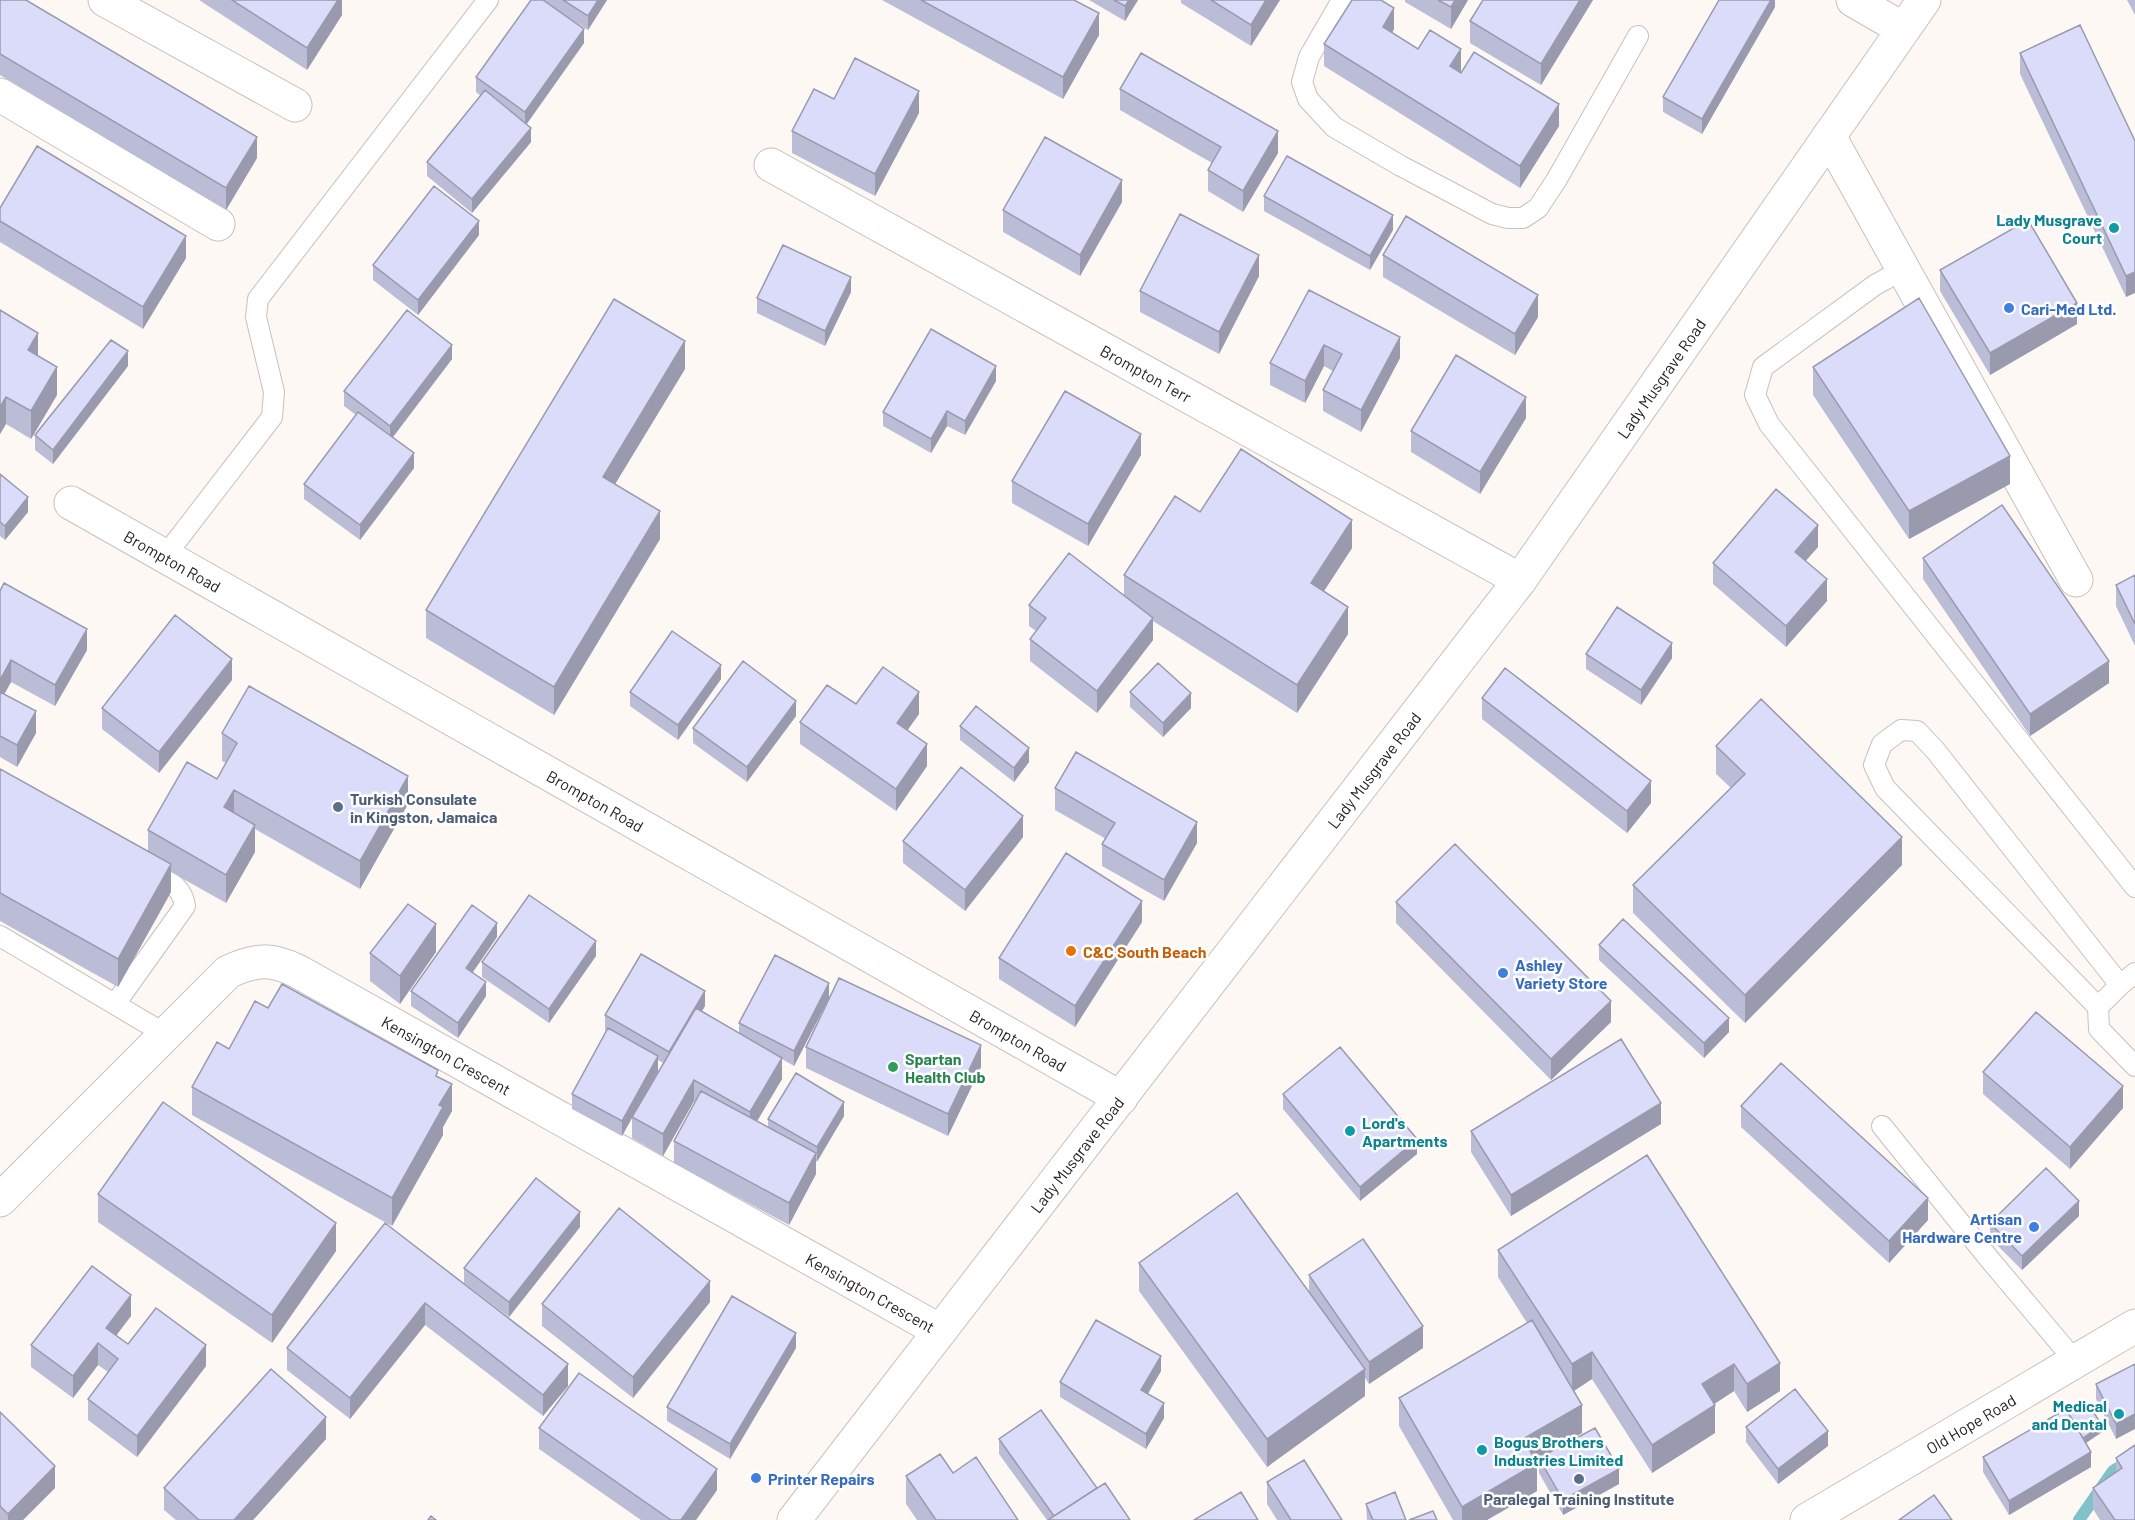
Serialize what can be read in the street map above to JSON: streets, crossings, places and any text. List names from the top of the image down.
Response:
{
  "streets": {
    "street": [
      "Brompton Terr",
      "Lady Musgrave Road",
      "Brompton Road",
      "Kensington Crescent",
      "Old Hope Road"
    ]
  },
  "crossings": [
    ["Brompton Terr", "Lady Musgrave Road"],
    ["Lady Musgrave Road", "Brompton Road"],
    ["Lady Musgrave Road", "Kensington Crescent"]
  ],
  "places": [
    "Lady Musgrave Court",
    "Cari-Med Ltd.",
    "Turkish Consulate in Kingston, Jamaica",
    "C&C South Beach",
    "Ashley Variety Store",
    "Spartan Health Club",
    "Lord's Apartments",
    "Artisan Hardware Centre",
    "Medical and Dental",
    "Bogus Brothers Industries Limited",
    "Printer Repairs",
    "Paralegal Training Institute"
  ]
}
